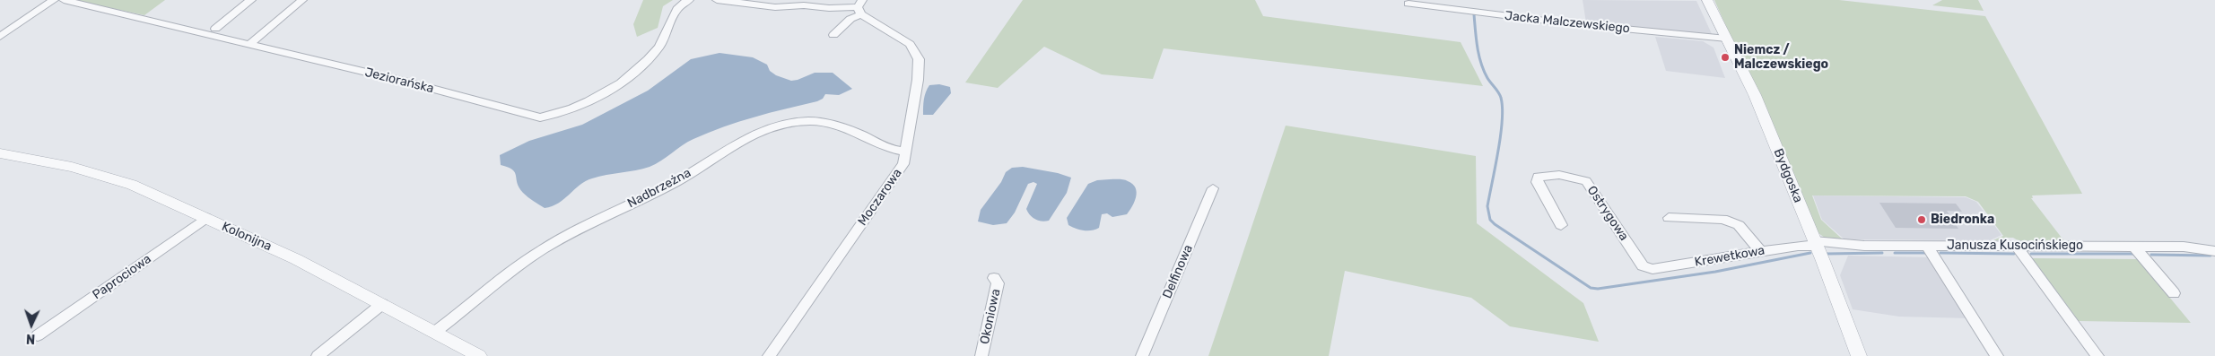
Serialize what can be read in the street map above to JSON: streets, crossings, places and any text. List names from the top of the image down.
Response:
{
  "streets": {
    "street": [
      "Jacka Malczewskiego",
      "Jeziorańska",
      "Bydgoska",
      "Nadbrzeżna",
      "Moczarowa",
      "Ostrygowa",
      "Kolonijna",
      "Janusza Kusocińskiego",
      "Krewetkowa",
      "Delfinowa",
      "Paprociowa",
      "Okoniowa"
    ]
  },
  "crossings": [
    ["Jacka Malczewskiego", "Bydgoska"],
    ["Bydgoska", "Janusza Kusocińskiego"],
    ["Bydgoska", "Krewetkowa"],
    ["Nadbrzeżna", "Moczarowa"],
    ["Nadbrzeżna", "Kolonijna"],
    ["Ostrygowa", "Krewetkowa"],
    ["Kolonijna", "Paprociowa"],
    ["Janusza Kusocińskiego", "Krewetkowa"]
  ],
  "places": ["Niemcz / Malczewskiego", "Biedronka"],
  "north": "bottom"
}
